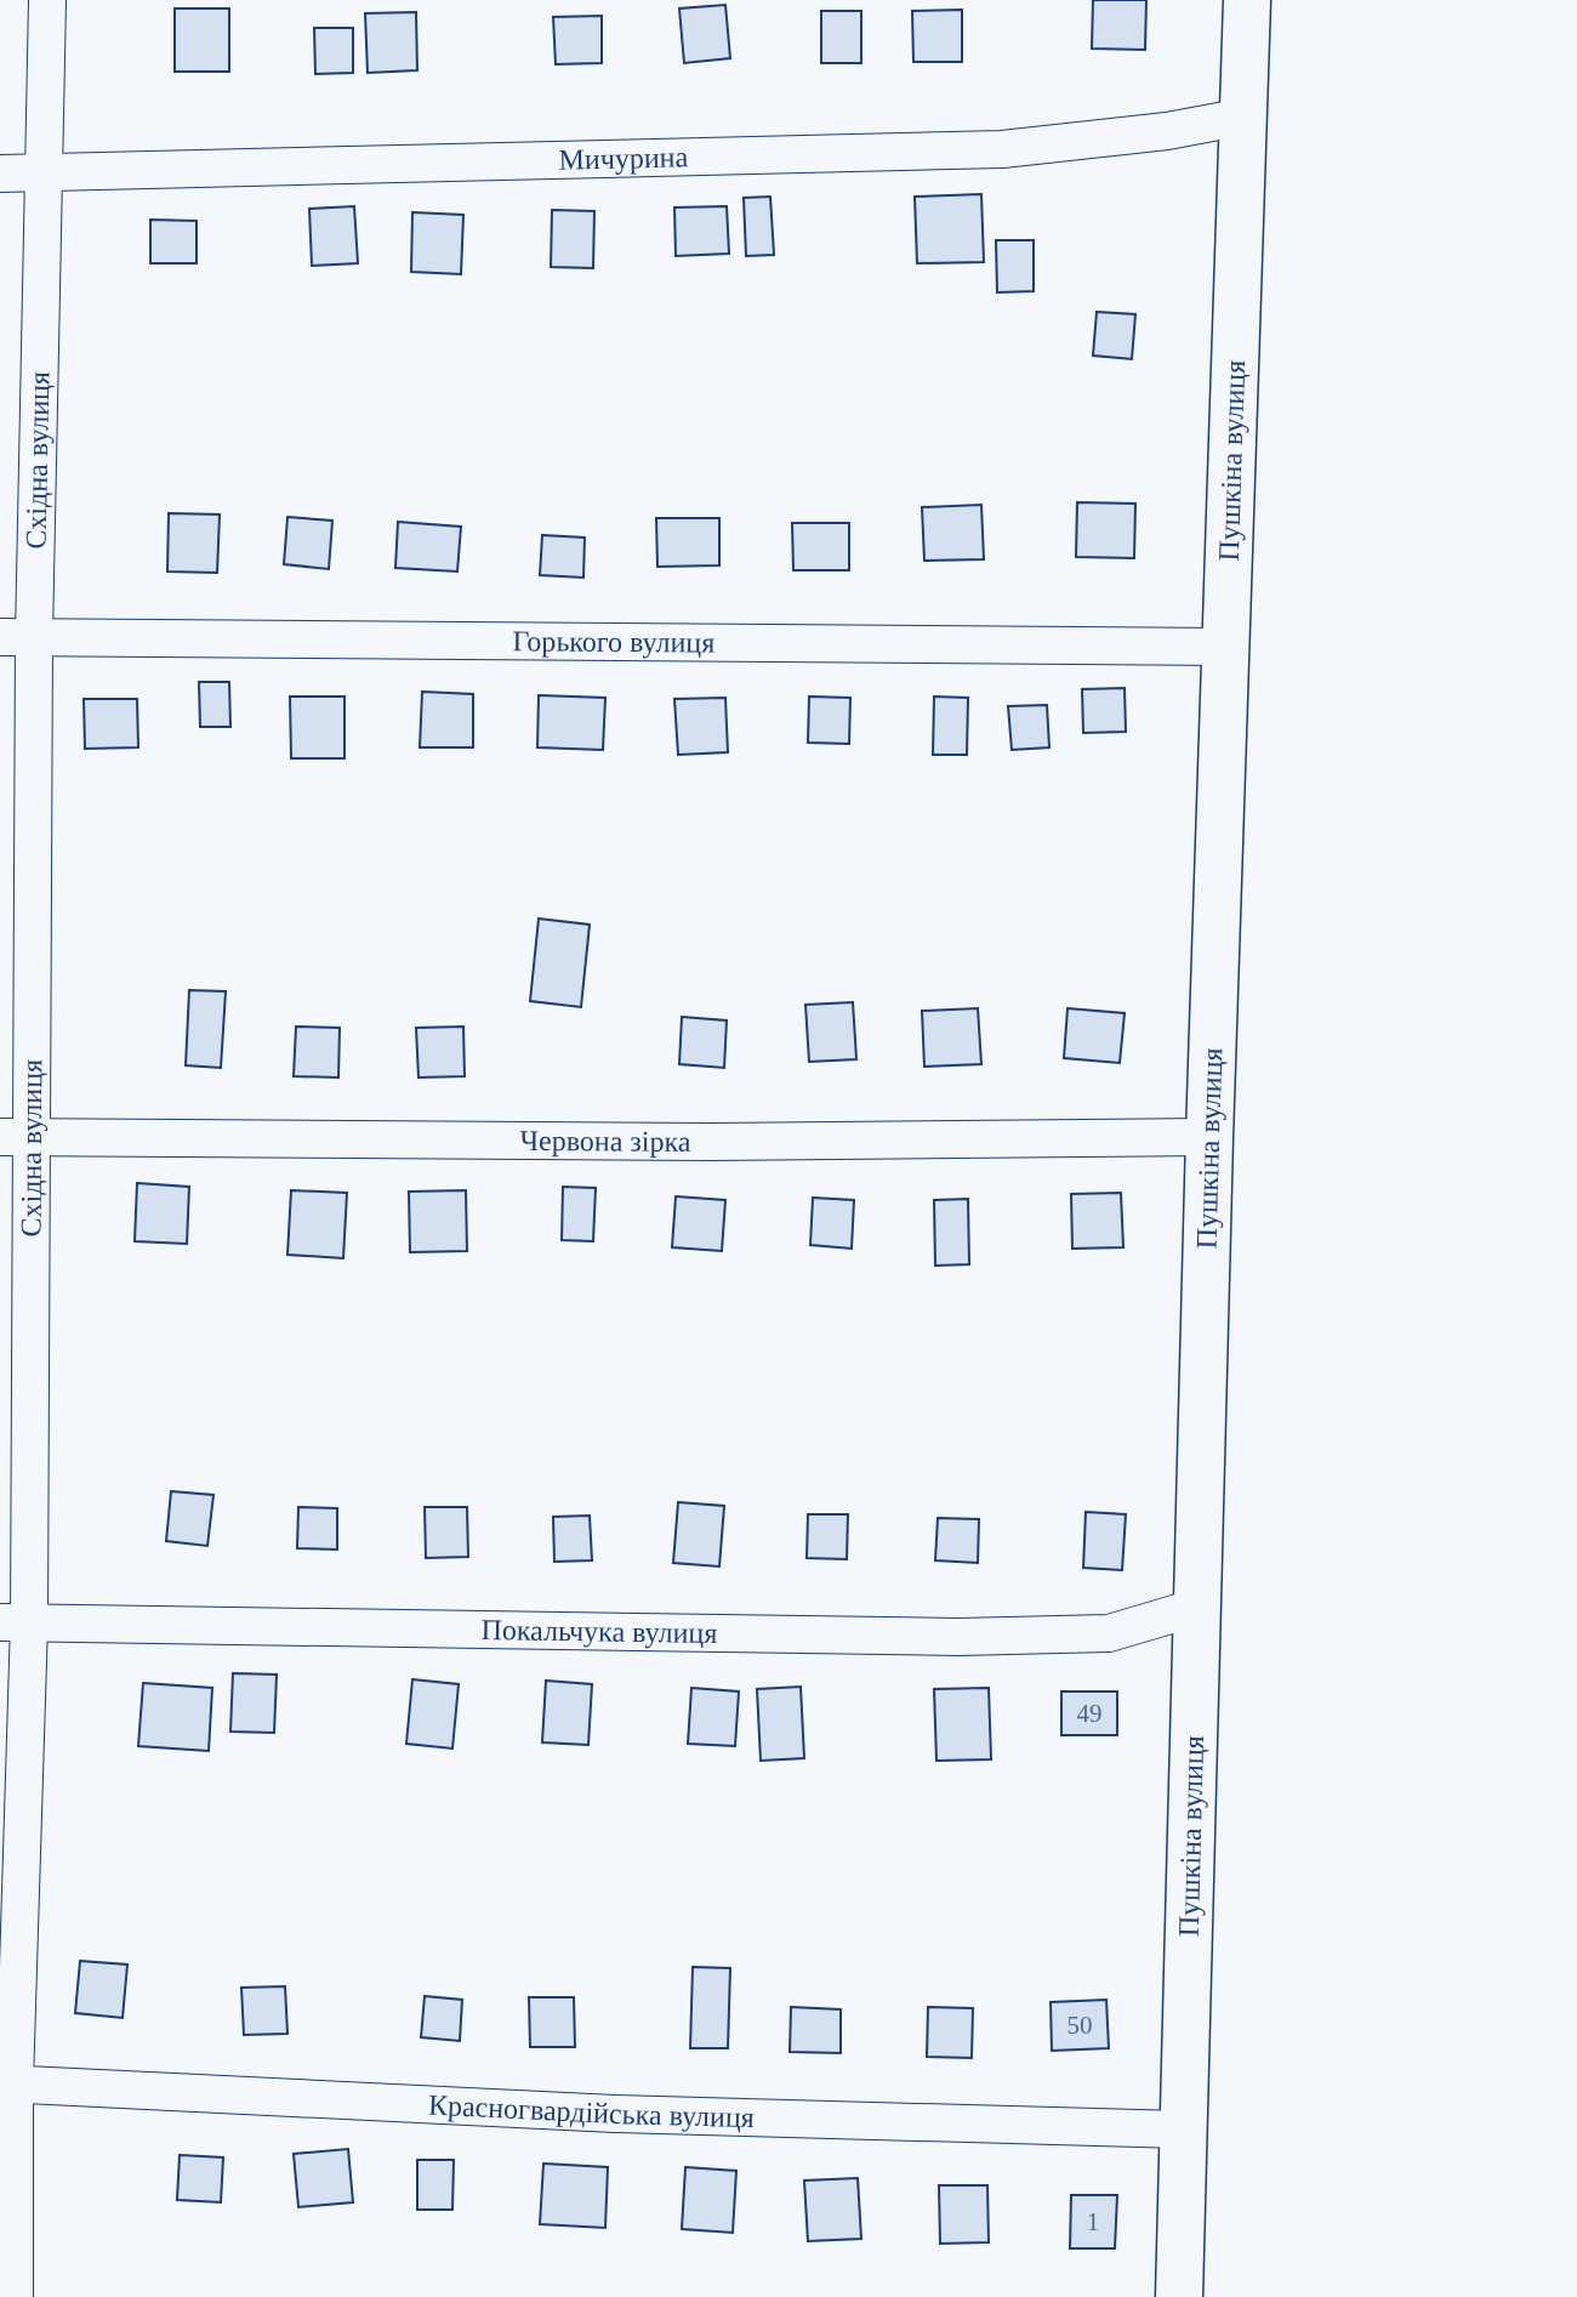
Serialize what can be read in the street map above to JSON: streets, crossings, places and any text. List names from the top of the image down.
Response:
{
  "streets": {
    "main road": ["Пушкіна вулиця"],
    "street": [
      "Мичурина",
      "Східна вулиця",
      "Горького вулиця",
      "Червона зірка",
      "Покальчука вулиця",
      "Красногвардійська вулиця"
    ]
  },
  "crossings": [
    ["Мичурина", "Східна вулиця"],
    ["Мичурина", "Пушкіна вулиця"],
    ["Східна вулиця", "Горького вулиця"],
    ["Східна вулиця", "Червона зірка"],
    ["Східна вулиця", "Покальчука вулиця"],
    ["Східна вулиця", "Красногвардійська вулиця"],
    ["Пушкіна вулиця", "Горького вулиця"],
    ["Пушкіна вулиця", "Червона зірка"],
    ["Пушкіна вулиця", "Покальчука вулиця"],
    ["Пушкіна вулиця", "Красногвардійська вулиця"]
  ],
  "house_numbers": ["49", "50", "1"]
}
